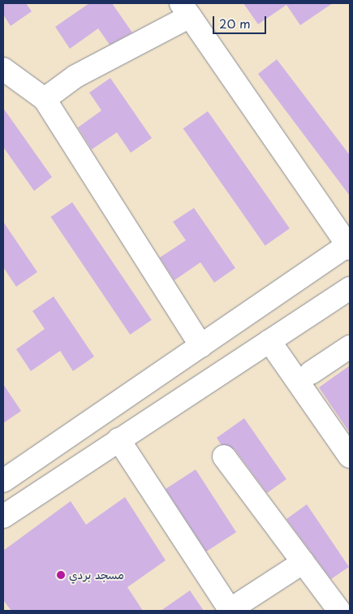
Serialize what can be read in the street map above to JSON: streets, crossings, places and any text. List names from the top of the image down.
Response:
{
  "places": ["مسجد بردي"],
  "scale_bar": "20 m"
}
